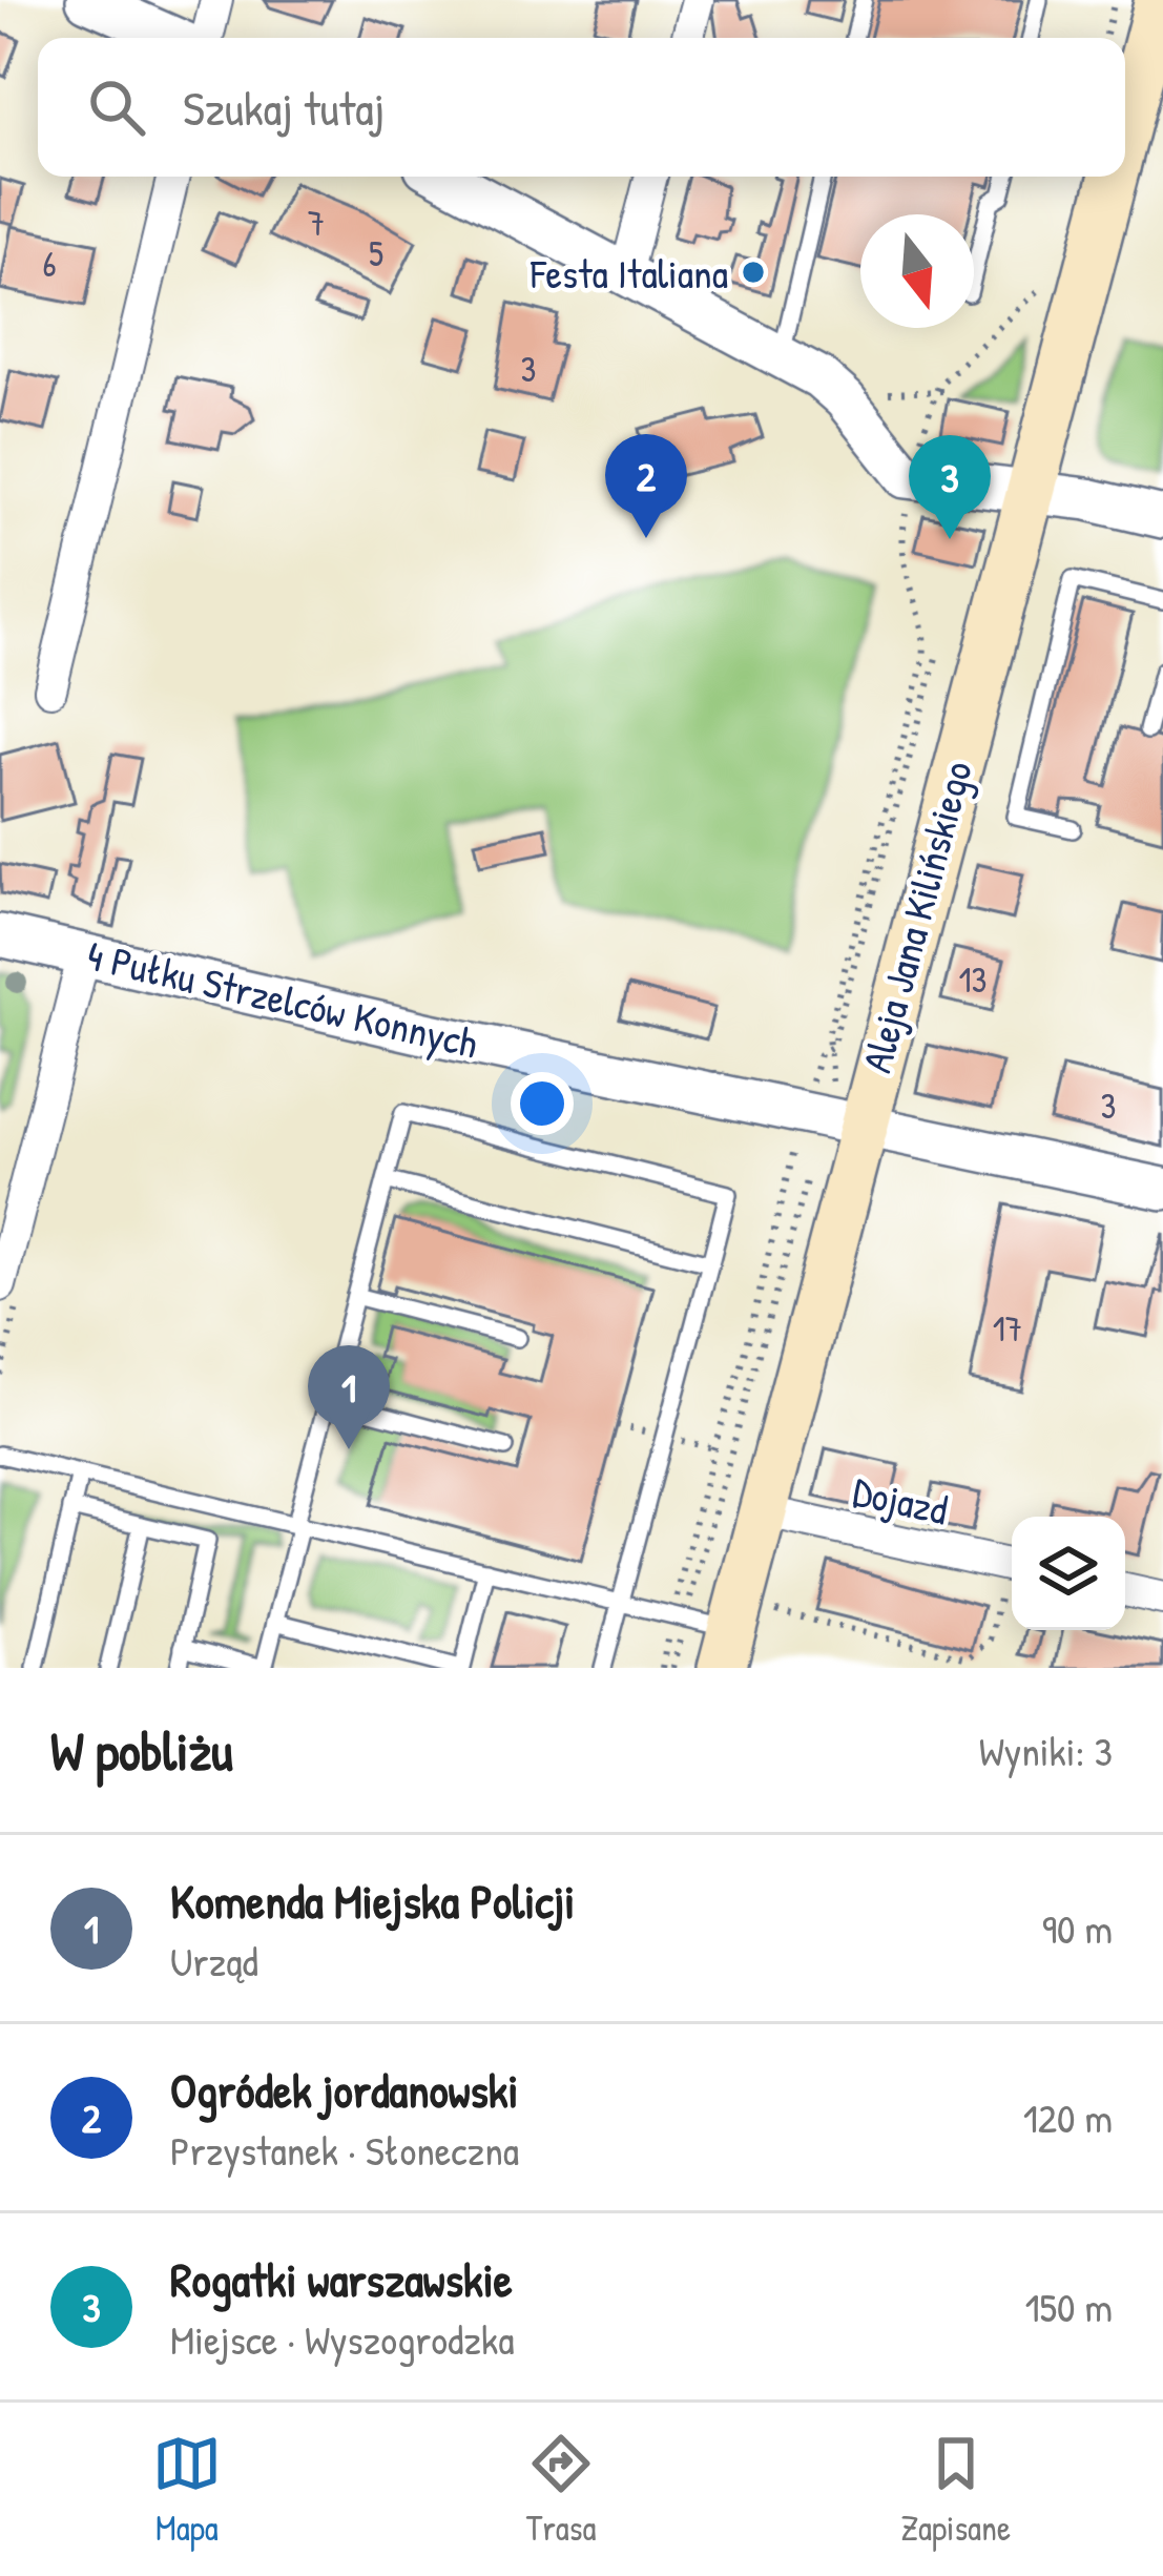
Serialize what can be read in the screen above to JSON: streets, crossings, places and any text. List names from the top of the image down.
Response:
{
  "streets": {
    "main road": ["Aleja Jana Kilińskiego"],
    "street": ["4 Pułku Strzelców Konnych", "Dojazd"]
  },
  "crossings": [
    ["Aleja Jana Kilińskiego", "4 Pułku Strzelców Konnych"],
    ["Aleja Jana Kilińskiego", "Dojazd"]
  ],
  "places": ["Festa Italiana"],
  "house_numbers": [
    "7",
    "5",
    "6",
    "3",
    "13",
    "3",
    "17"
  ],
  "north": "bottom",
  "page": {
    "search": "Szukaj tutaj",
    "pins": ["2", "3", "1"],
    "heading": ["W pobliżu", "Wyniki: 3"],
    "list": [
      {
        "mark": "1",
        "name": "Komenda Miejska Policji",
        "note": "Urząd",
        "value": "90 m"
      },
      {
        "mark": "2",
        "name": "Ogródek jordanowski",
        "note": "Przystanek · Słoneczna",
        "value": "120 m"
      },
      {
        "mark": "3",
        "name": "Rogatki warszawskie",
        "note": "Miejsce · Wyszogrodzka",
        "value": "150 m"
      }
    ],
    "nav": ["Mapa", "Trasa", "Zapisane"]
  }
}
